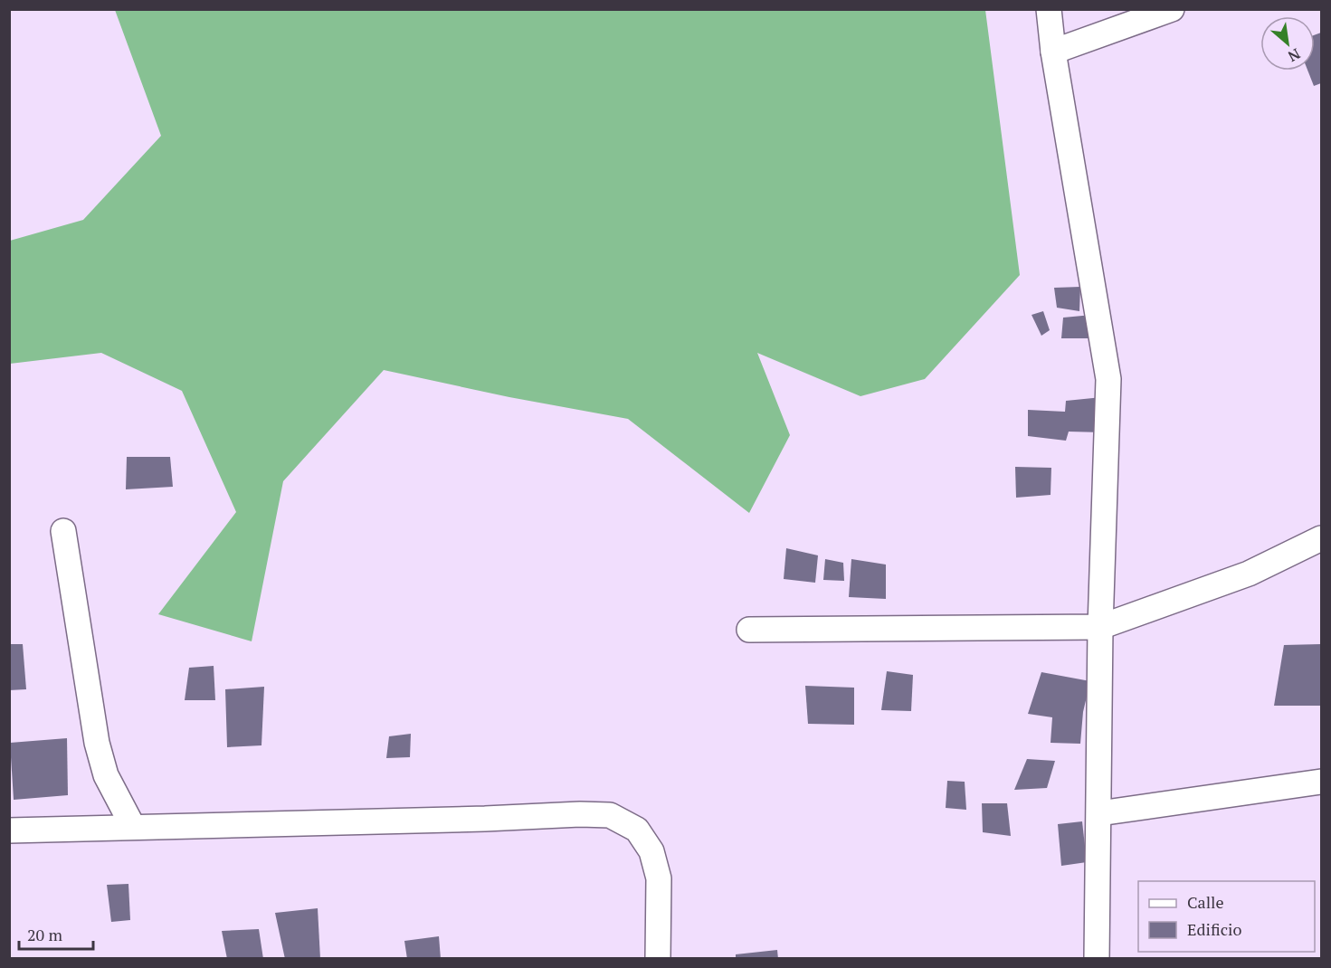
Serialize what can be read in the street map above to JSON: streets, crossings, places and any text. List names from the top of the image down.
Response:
{
  "legend": ["Calle", "Edificio"],
  "scale_bar": "20 m",
  "north": "bottom right"
}
